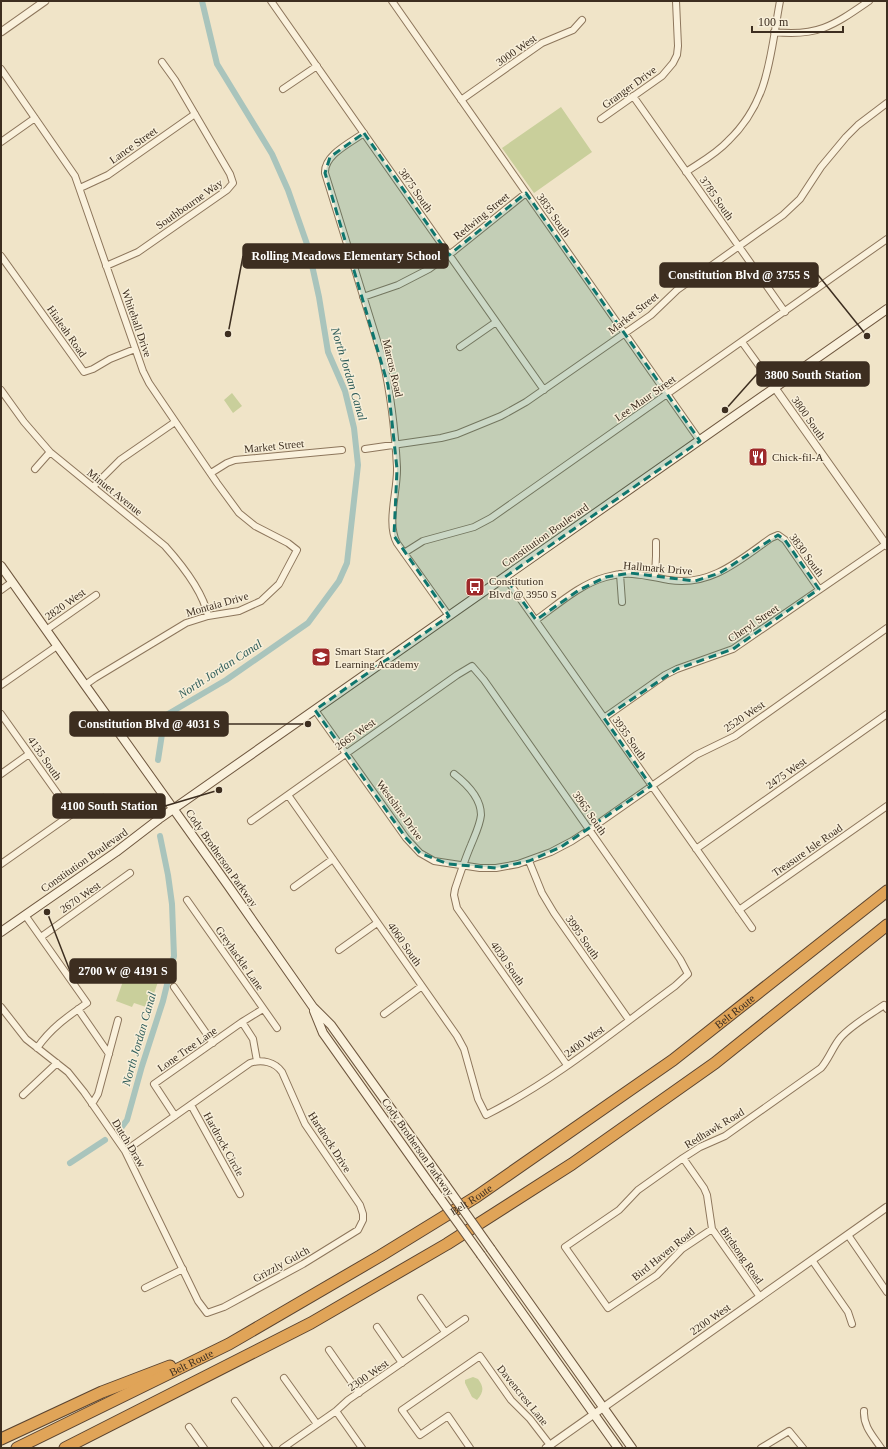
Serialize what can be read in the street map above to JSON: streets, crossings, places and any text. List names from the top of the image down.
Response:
{
  "streets": {
    "highway": ["Belt Route"],
    "main road": ["Constitution Boulevard", "Cody Brotherson Parkway"],
    "street": [
      "3000 West",
      "Granger Drive",
      "Lance Street",
      "3875 South",
      "3785 South",
      "Southbourne Way",
      "3835 South",
      "Redwing Street",
      "Market Street",
      "Whitehall Drive",
      "Hialeah Road",
      "Marcus Road",
      "Lee Maur Street",
      "3800 South",
      "Minuet Avenue",
      "3830 South",
      "Hallmark Drive",
      "2820 West",
      "Montaia Drive",
      "Cheryl Street",
      "2520 West",
      "2665 West",
      "3935 South",
      "4135 South",
      "2475 West",
      "Westshire Drive",
      "3965 South",
      "Treasure Isle Road",
      "2670 West",
      "3995 South",
      "4060 South",
      "Greyhackle Lane",
      "4030 South",
      "2400 West",
      "Lone Tree Lane",
      "Redhawk Road",
      "Hardrock Drive",
      "Dutch Draw",
      "Hardrock Circle",
      "Bird Haven Road",
      "Birdsong Road",
      "Grizzly Gulch",
      "2200 West",
      "2300 West",
      "Davencrest Lane"
    ]
  },
  "crossings": [
    ["3000 West", "3835 South"],
    ["Granger Drive", "3785 South"],
    ["Lance Street", "Southbourne Way"],
    ["Lance Street", "Whitehall Drive"],
    ["3875 South", "Redwing Street"],
    ["3875 South", "Market Street"],
    ["3875 South", "Marcus Road"],
    ["3785 South", "Market Street"],
    ["3785 South", "Lee Maur Street"],
    ["Southbourne Way", "Whitehall Drive"],
    ["3835 South", "Redwing Street"],
    ["3835 South", "Market Street"],
    ["3835 South", "Lee Maur Street"],
    ["3835 South", "Constitution Boulevard"],
    ["Redwing Street", "Marcus Road"],
    ["Market Street", "Whitehall Drive"],
    ["Market Street", "Marcus Road"],
    ["Whitehall Drive", "Hialeah Road"],
    ["Whitehall Drive", "Montaia Drive"],
    ["Marcus Road", "Lee Maur Street"],
    ["Marcus Road", "Constitution Boulevard"],
    ["Lee Maur Street", "3800 South"],
    ["3800 South", "Constitution Boulevard"],
    ["3800 South", "Cheryl Street"],
    ["Minuet Avenue", "Montaia Drive"],
    ["Constitution Boulevard", "3935 South"],
    ["Constitution Boulevard", "Westshire Drive"],
    ["Constitution Boulevard", "Cody Brotherson Parkway"],
    ["3830 South", "Hallmark Drive"],
    ["3830 South", "Cheryl Street"],
    ["Hallmark Drive", "3935 South"],
    ["2820 West", "Cody Brotherson Parkway"],
    ["Montaia Drive", "Cody Brotherson Parkway"],
    ["Cheryl Street", "3935 South"],
    ["2520 West", "3935 South"],
    ["2520 West", "Westshire Drive"],
    ["2520 West", "3965 South"],
    ["2665 West", "Westshire Drive"],
    ["2665 West", "3965 South"],
    ["2665 West", "4060 South"],
    ["3935 South", "2475 West"],
    ["3935 South", "Treasure Isle Road"],
    ["Westshire Drive", "3965 South"],
    ["Westshire Drive", "3995 South"],
    ["Westshire Drive", "4030 South"],
    ["3965 South", "2400 West"],
    ["Cody Brotherson Parkway", "2200 West"],
    ["3995 South", "2400 West"],
    ["4060 South", "2400 West"],
    ["Greyhackle Lane", "Lone Tree Lane"],
    ["4030 South", "2400 West"],
    ["Redhawk Road", "Bird Haven Road"],
    ["Redhawk Road", "Birdsong Road"],
    ["Hardrock Drive", "Grizzly Gulch"],
    ["Dutch Draw", "Grizzly Gulch"],
    ["Bird Haven Road", "Birdsong Road"],
    ["Birdsong Road", "2200 West"],
    ["2200 West", "Davencrest Lane"]
  ],
  "water": ["North Jordan Canal"],
  "places": {
    "other": [
      "Rolling Meadows Elementary School",
      "Constitution Blvd @ 3755 S",
      "3800 South Station",
      "Constitution Blvd @ 4031 S",
      "4100 South Station",
      "2700 W @ 4191 S"
    ],
    "restaurant": ["Chick-fil-A"],
    "bus stop": ["Constitution Blvd @ 3950 S"],
    "school or university": ["Smart Start Learning Academy"]
  },
  "scale_bar": "100 m"
}
